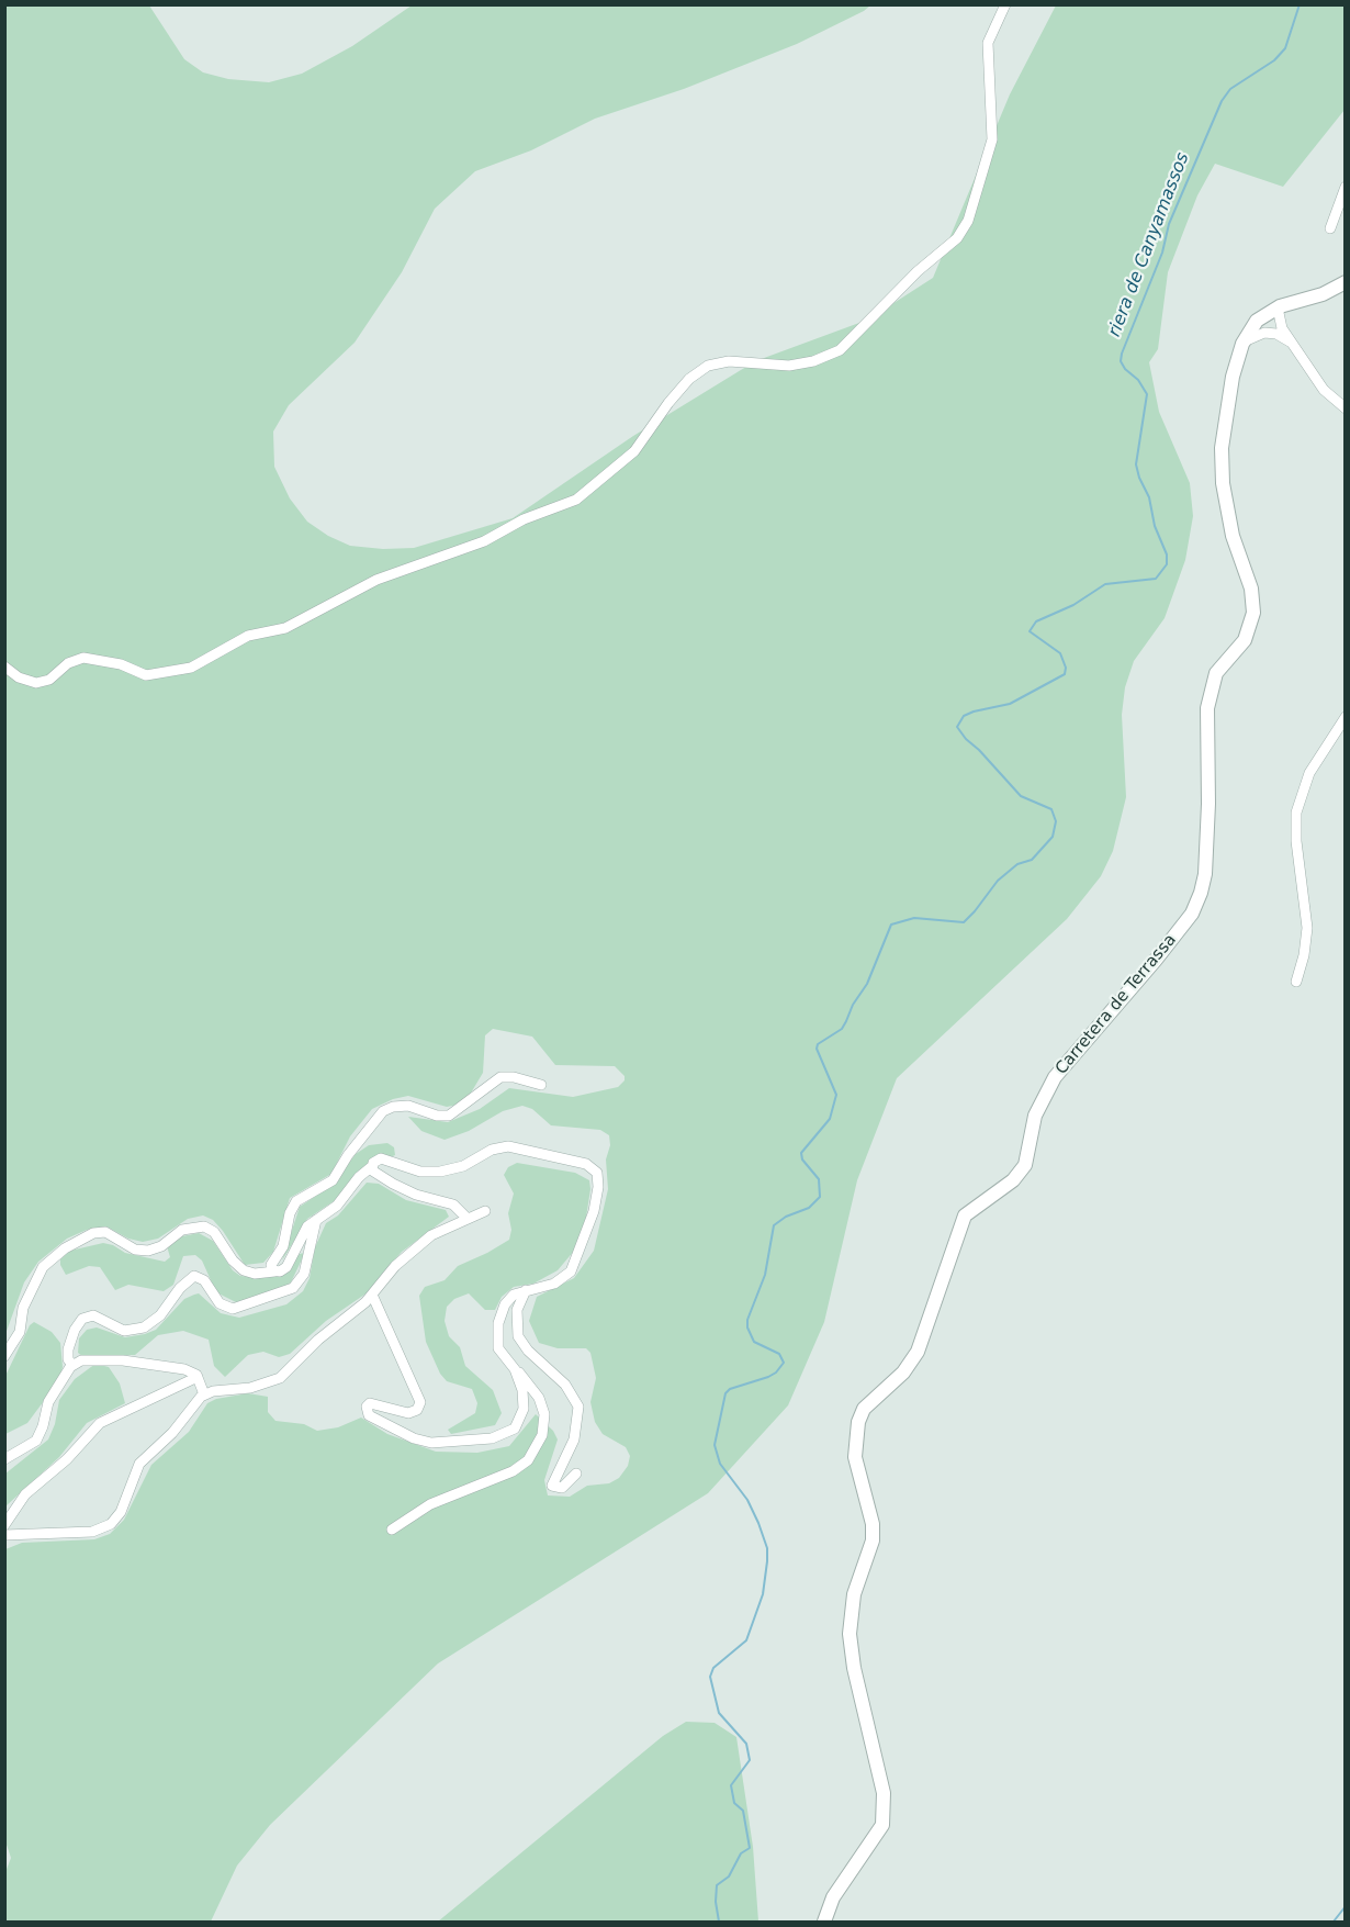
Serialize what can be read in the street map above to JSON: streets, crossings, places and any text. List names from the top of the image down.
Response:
{
  "streets": {
    "street": ["Carretera de Terrassa"]
  },
  "water": ["riera de Canyamassos"]
}
